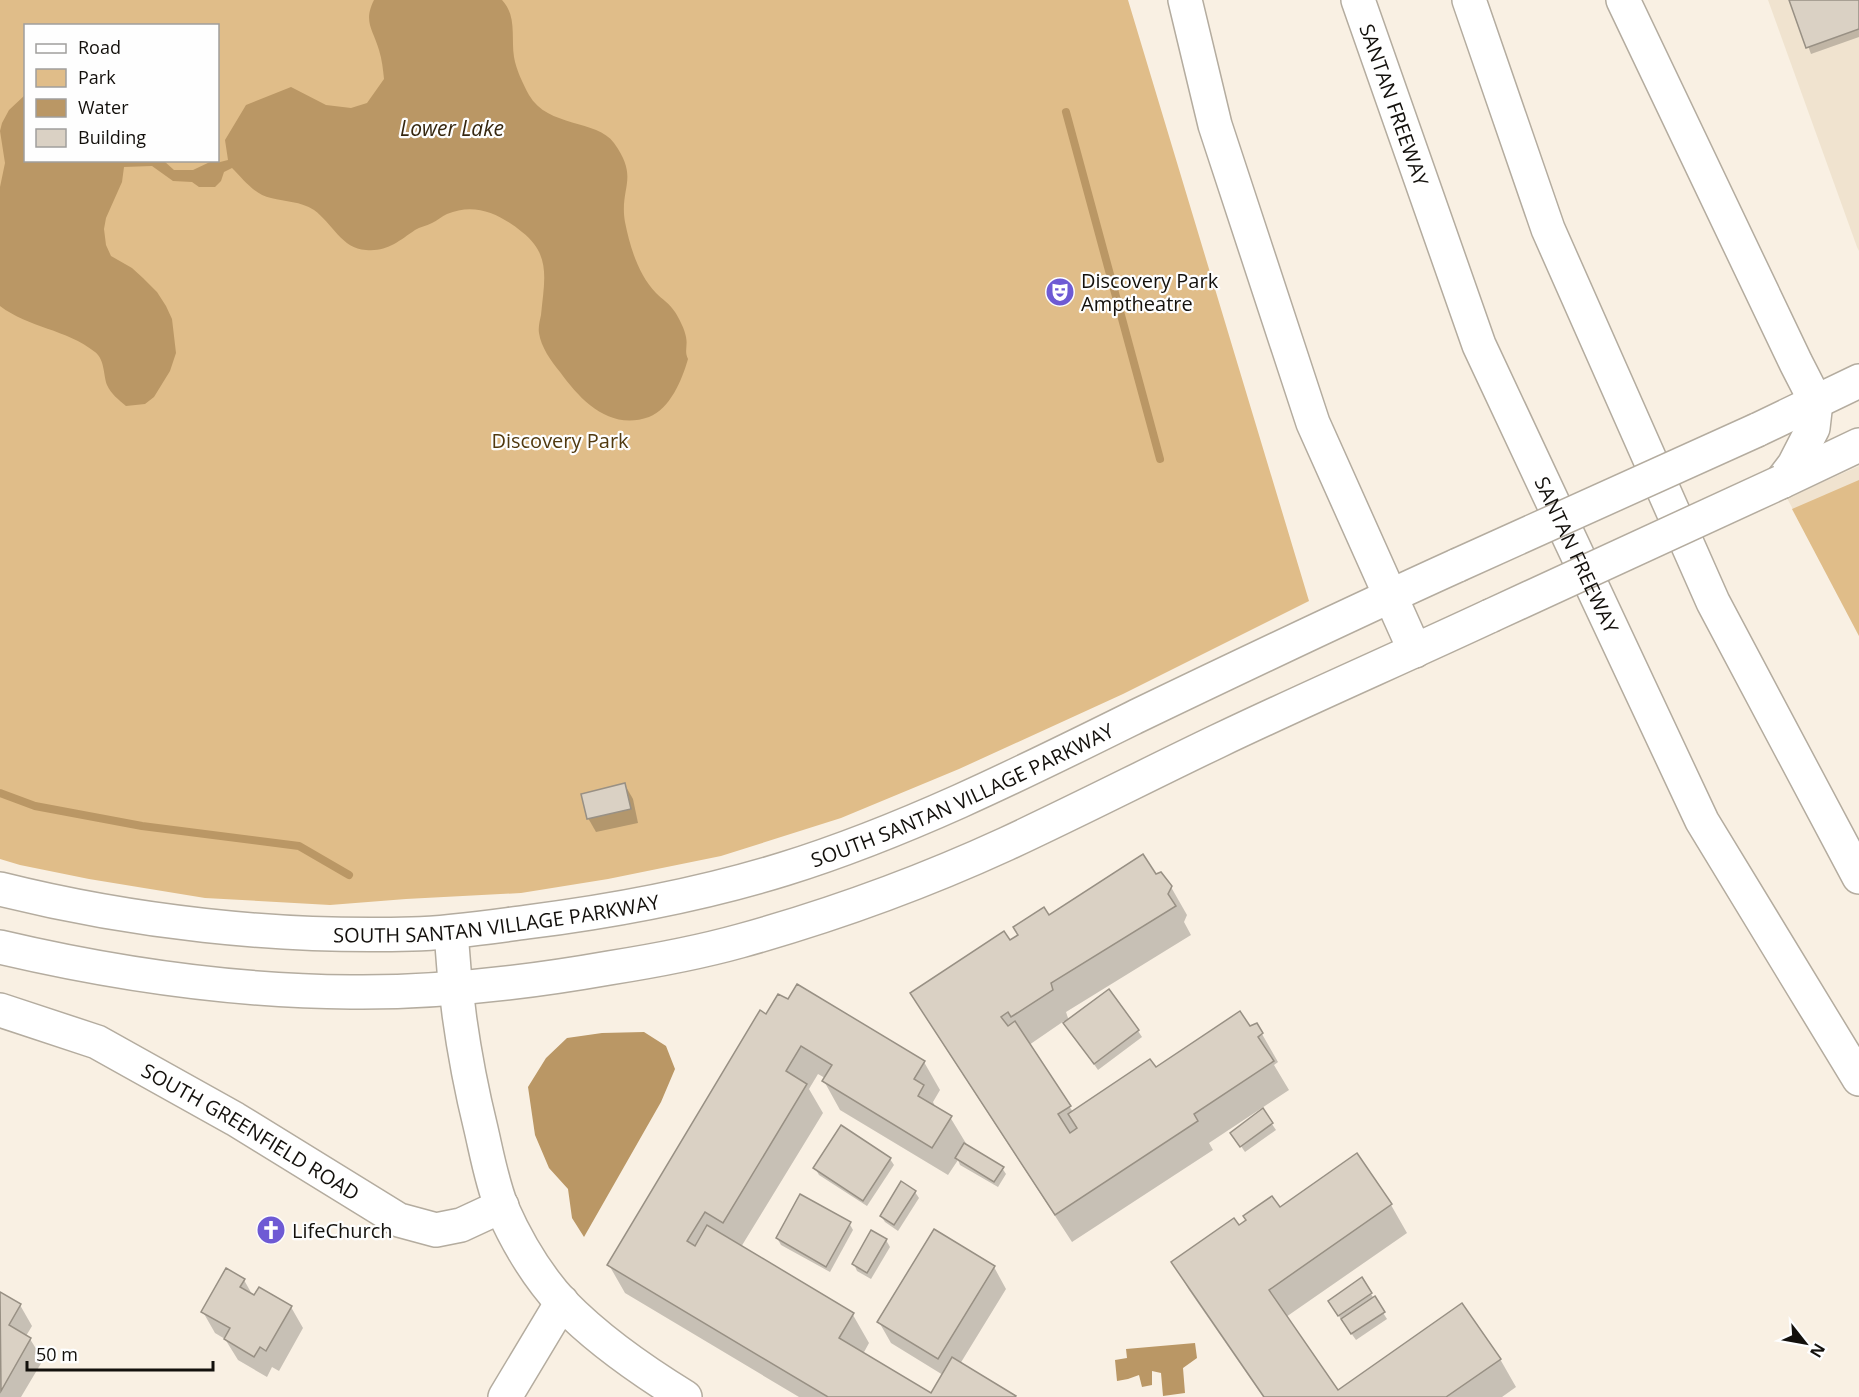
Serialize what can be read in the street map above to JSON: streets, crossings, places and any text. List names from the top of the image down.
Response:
{
  "streets": {
    "main road": ["SANTAN FREEWAY", "SOUTH SANTAN VILLAGE PARKWAY", "SOUTH GREENFIELD ROAD"]
  },
  "water": ["Lower Lake"],
  "parks": ["Discovery Park"],
  "places": {
    "theatre": ["Discovery Park Amptheatre"],
    "church": ["LifeChurch"]
  },
  "legend": [
    "Road",
    "Park",
    "Water",
    "Building"
  ],
  "scale_bar": "50 m",
  "north": "bottom right"
}
